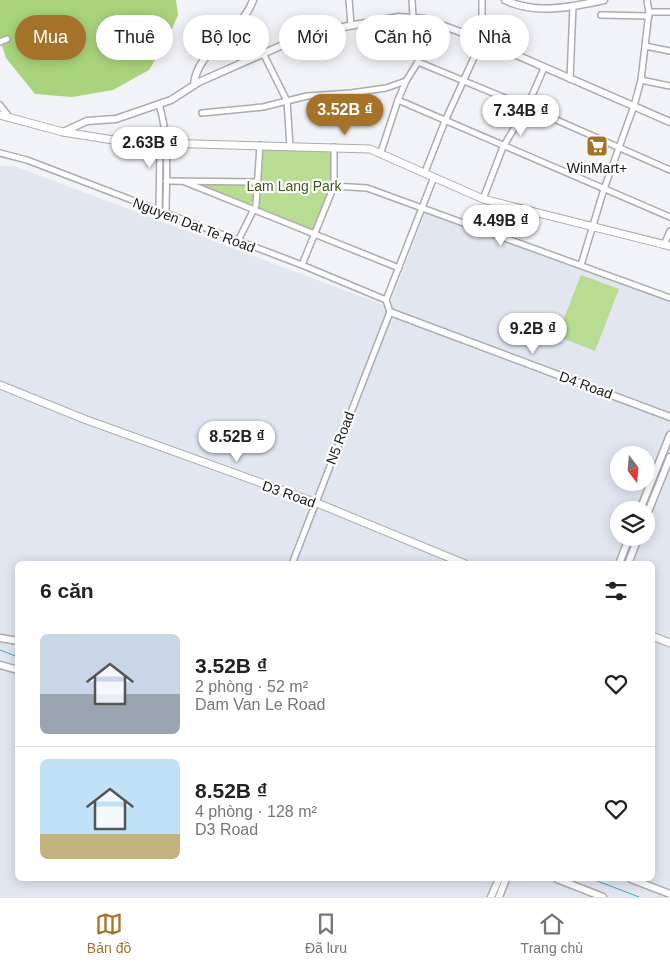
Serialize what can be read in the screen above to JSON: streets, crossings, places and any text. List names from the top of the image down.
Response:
{
  "streets": {
    "main road": ["D3 Road"],
    "street": ["Nguyen Dat Te Road", "D4 Road", "N5 Road"]
  },
  "crossings": [
    ["D4 Road", "N5 Road"],
    ["N5 Road", "D3 Road"]
  ],
  "parks": ["Lam Lang Park"],
  "places": {
    "supermarket": ["WinMart+"]
  },
  "north": "bottom",
  "page": {
    "chip": [
      "Mua",
      "Thuê",
      "Bộ lọc",
      "Mới",
      "Căn hộ",
      "Nhà"
    ],
    "price": [
      "3.52B ₫",
      "7.34B ₫",
      "2.63B ₫",
      "4.49B ₫",
      "9.2B ₫",
      "8.52B ₫"
    ],
    "heading": "6 căn",
    "list": [
      {
        "name": "3.52B ₫",
        "note": "2 phòng · 52 m² · Dam Van Le Road"
      },
      {
        "name": "8.52B ₫",
        "note": "4 phòng · 128 m² · D3 Road"
      }
    ],
    "tabs": ["Bản đồ", "Đã lưu", "Trang chủ"]
  }
}
